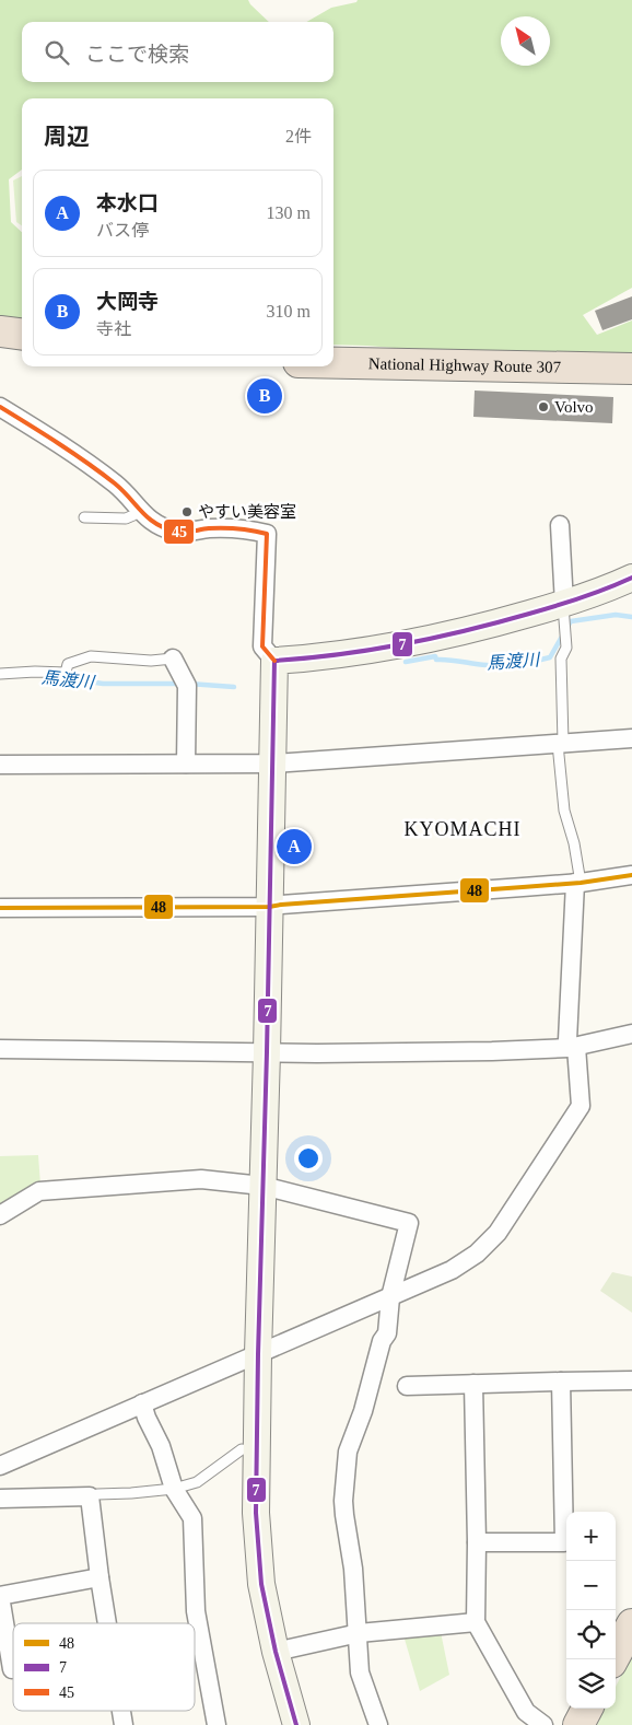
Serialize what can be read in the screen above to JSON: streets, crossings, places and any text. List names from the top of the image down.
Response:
{
  "streets": {
    "highway": ["National Highway Route 307"]
  },
  "districts": ["KYOMACHI"],
  "water": ["馬渡川"],
  "places": ["Volvo", "やすい美容室"],
  "lines": ["transit line 45", "transit line 7", "transit line 48"],
  "legend": ["48", "7", "45"],
  "north": "top left",
  "page": {
    "search": "ここで検索",
    "heading": ["周辺", "2件"],
    "list": [
      {
        "mark": "A",
        "name": "本水口",
        "note": "バス停",
        "value": "130 m"
      },
      {
        "mark": "B",
        "name": "大岡寺",
        "note": "寺社",
        "value": "310 m"
      }
    ],
    "pins": ["B", "A"],
    "map_buttons": ["+", "−"]
  }
}
